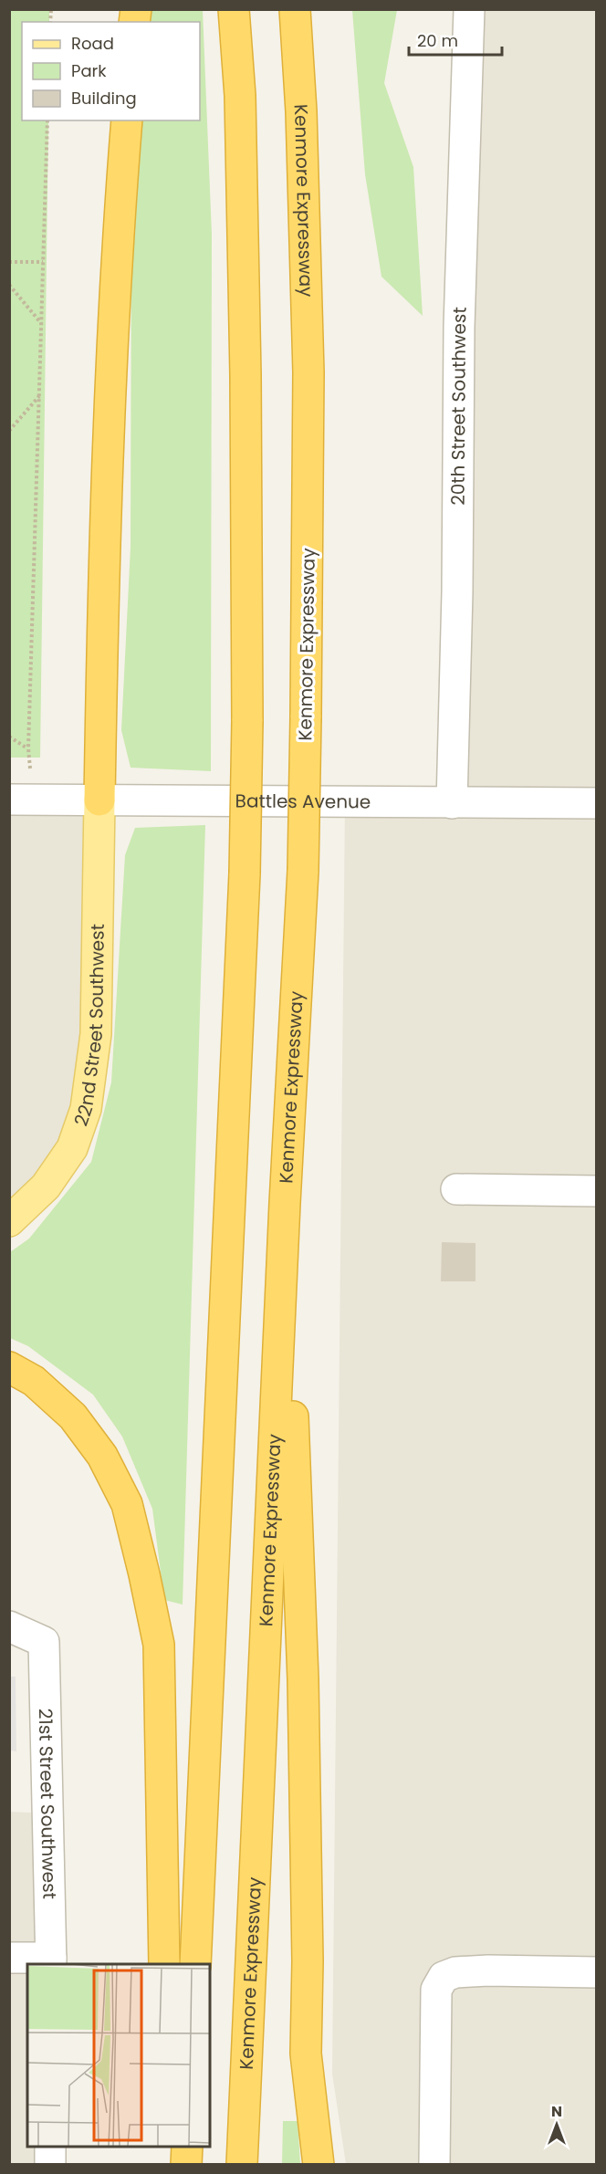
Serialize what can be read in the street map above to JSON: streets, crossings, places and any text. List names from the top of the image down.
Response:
{
  "streets": {
    "highway": ["Kenmore Expressway"],
    "main road": ["22nd Street Southwest"],
    "street": ["20th Street Southwest", "Battles Avenue", "21st Street Southwest"]
  },
  "crossings": [
    ["20th Street Southwest", "Battles Avenue"],
    ["Battles Avenue", "22nd Street Southwest"]
  ],
  "legend": ["Road", "Park", "Building"],
  "scale_bar": "20 m",
  "north": "top"
}
